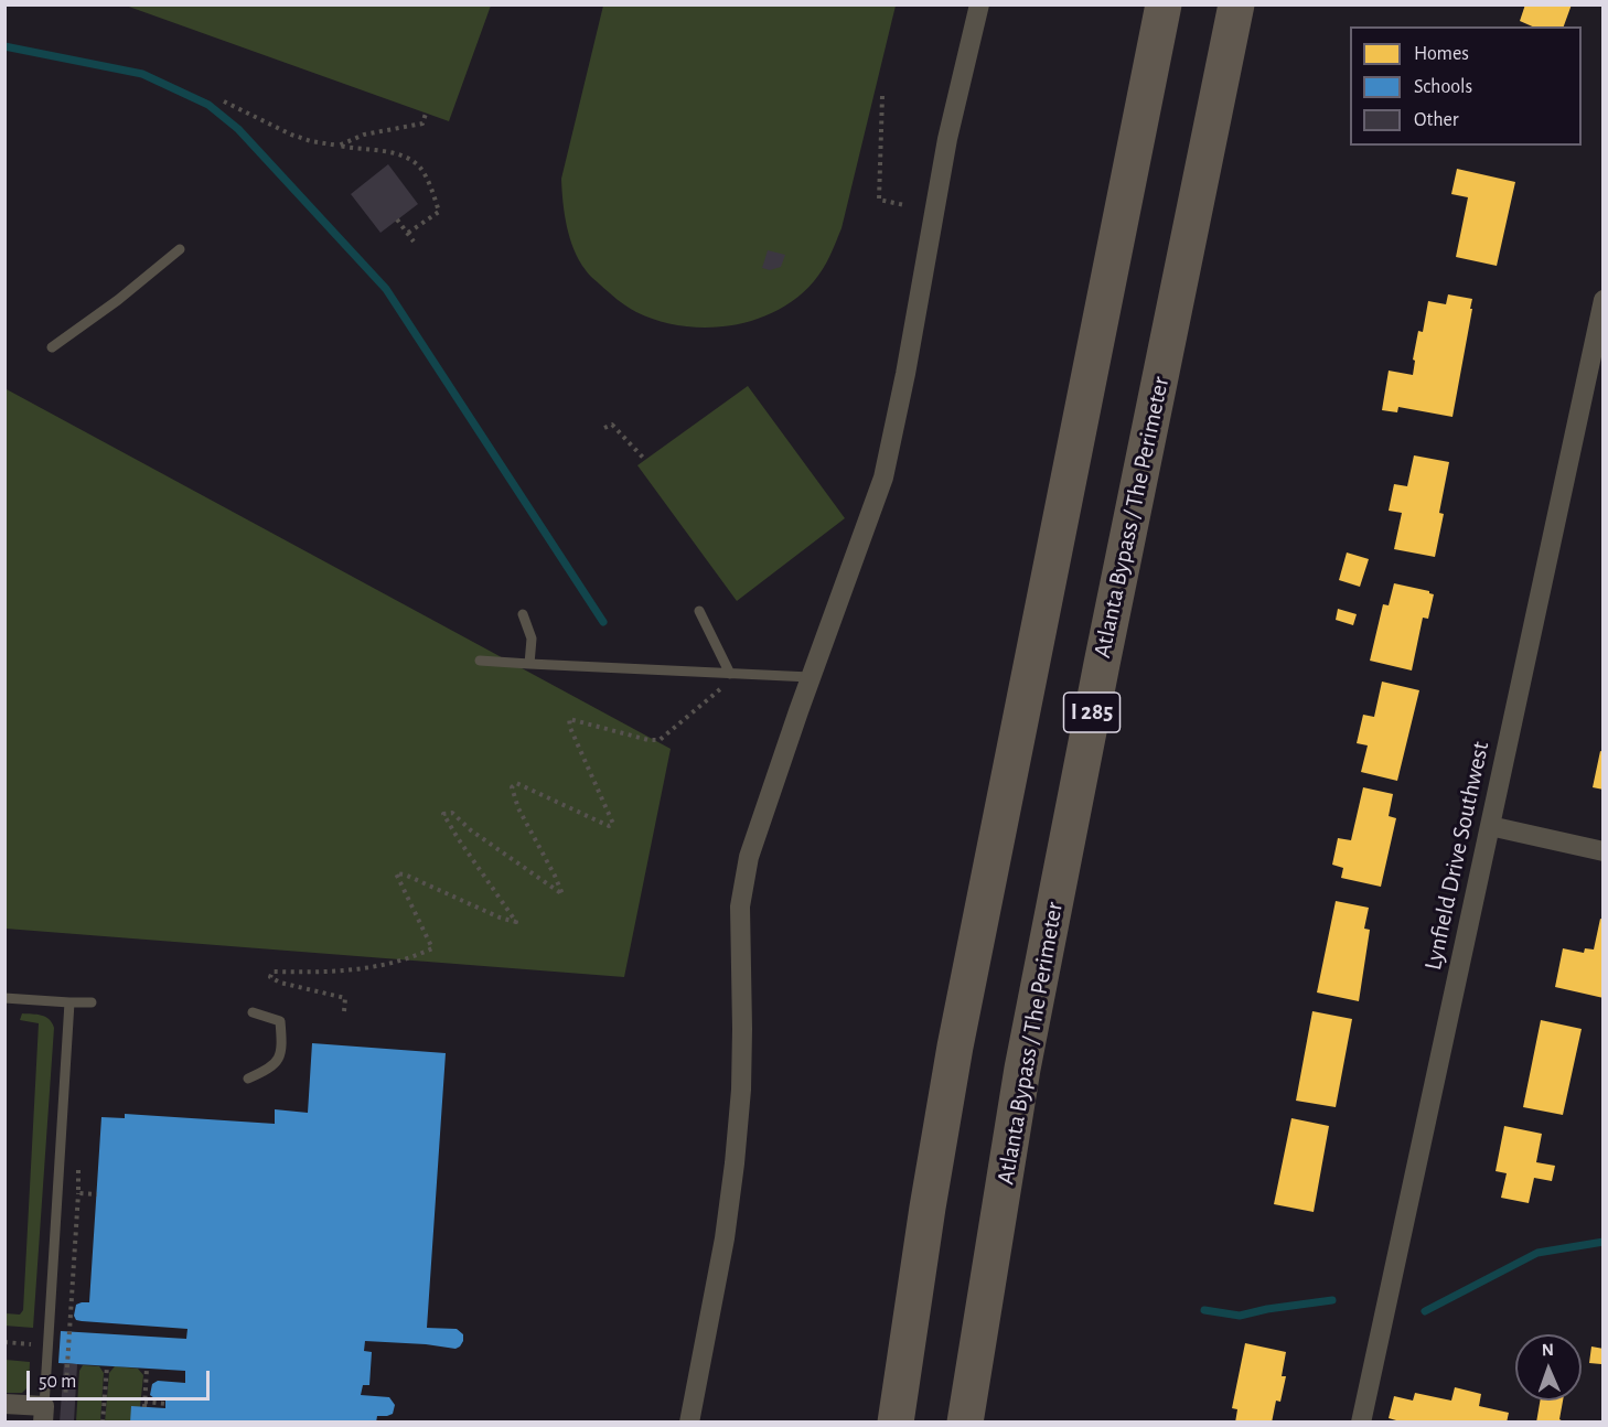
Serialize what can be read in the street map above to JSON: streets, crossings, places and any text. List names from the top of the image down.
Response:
{
  "streets": {
    "highway": ["Atlanta Bypass / The Perimeter", "I 285"],
    "street": ["Lynfield Drive Southwest"]
  },
  "legend": ["Homes", "Schools", "Other"],
  "scale_bar": "50 m",
  "north": "top"
}
